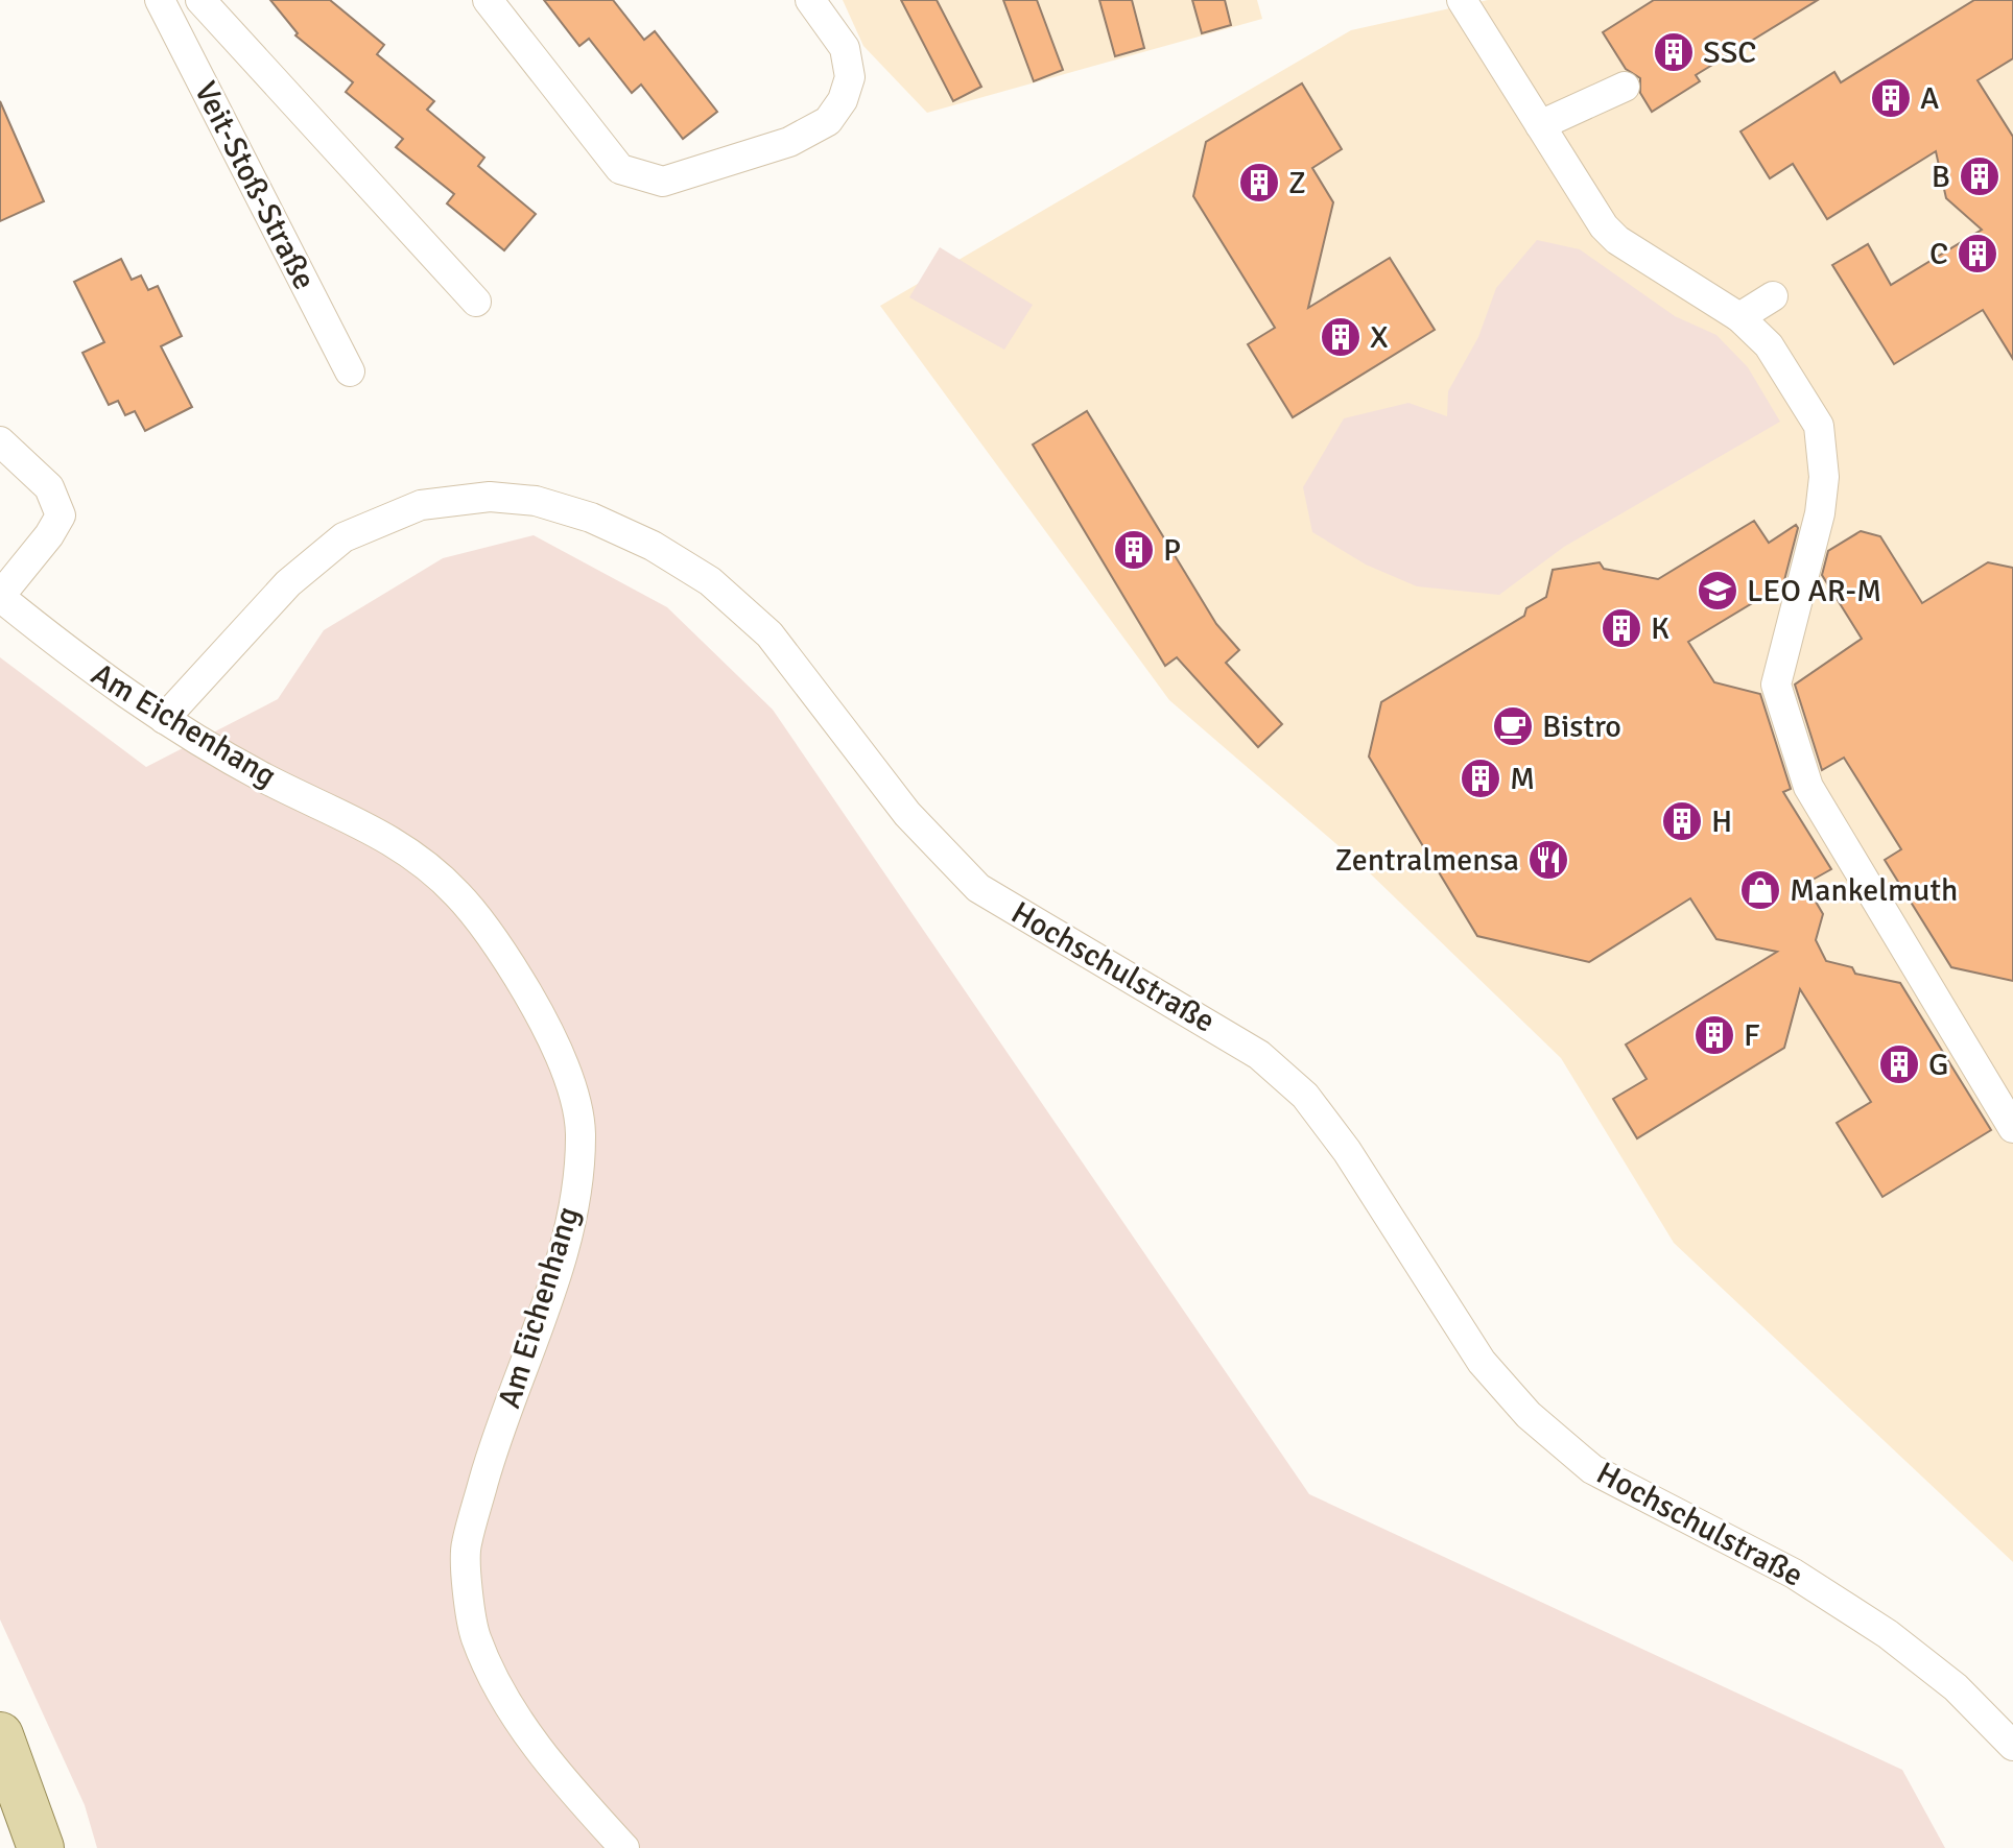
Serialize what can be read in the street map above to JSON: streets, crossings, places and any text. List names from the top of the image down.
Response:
{
  "streets": {
    "street": ["Veit-Stoß-Straße", "Am Eichenhang", "Hochschulstraße"]
  },
  "crossings": [
    ["Am Eichenhang", "Hochschulstraße"]
  ],
  "places": {
    "building": [
      "SSC",
      "A",
      "B",
      "Z",
      "C",
      "X",
      "P",
      "K",
      "M",
      "H",
      "F",
      "G"
    ],
    "school or university": ["LEO AR-M"],
    "cafe": ["Bistro"],
    "restaurant": ["Zentralmensa"],
    "shop": ["Mankelmuth"]
  }
}
